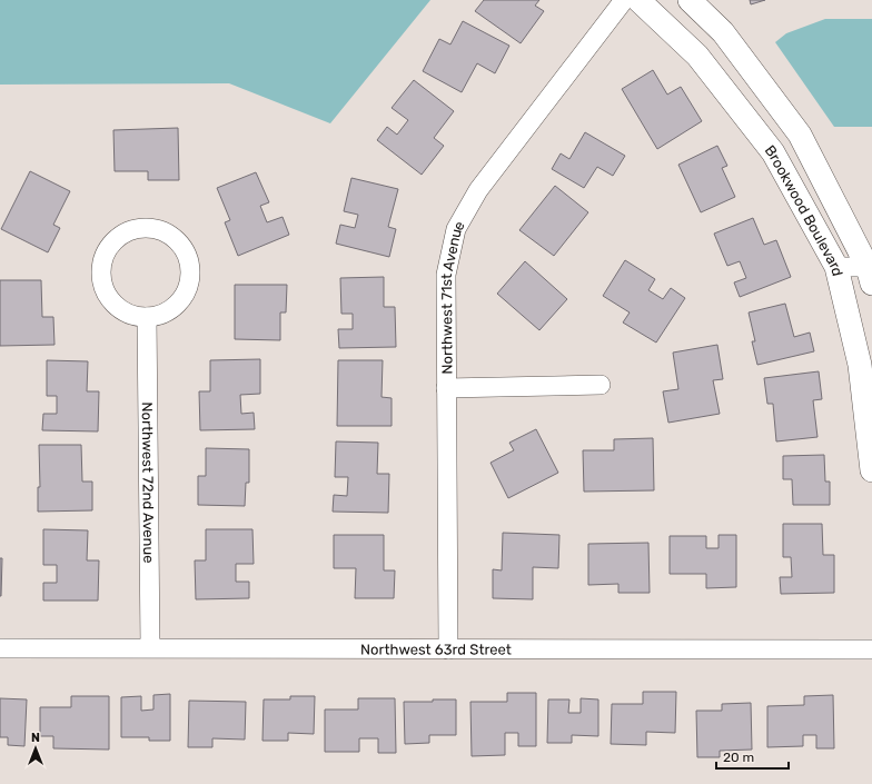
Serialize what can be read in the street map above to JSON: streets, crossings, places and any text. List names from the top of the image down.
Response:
{
  "streets": {
    "street": [
      "Brookwood Boulevard",
      "Northwest 71st Avenue",
      "Northwest 72nd Avenue",
      "Northwest 63rd Street"
    ]
  },
  "crossings": [
    ["Northwest 71st Avenue", "Northwest 63rd Street"],
    ["Northwest 72nd Avenue", "Northwest 63rd Street"]
  ],
  "scale_bar": "20 m",
  "north": "top"
}
